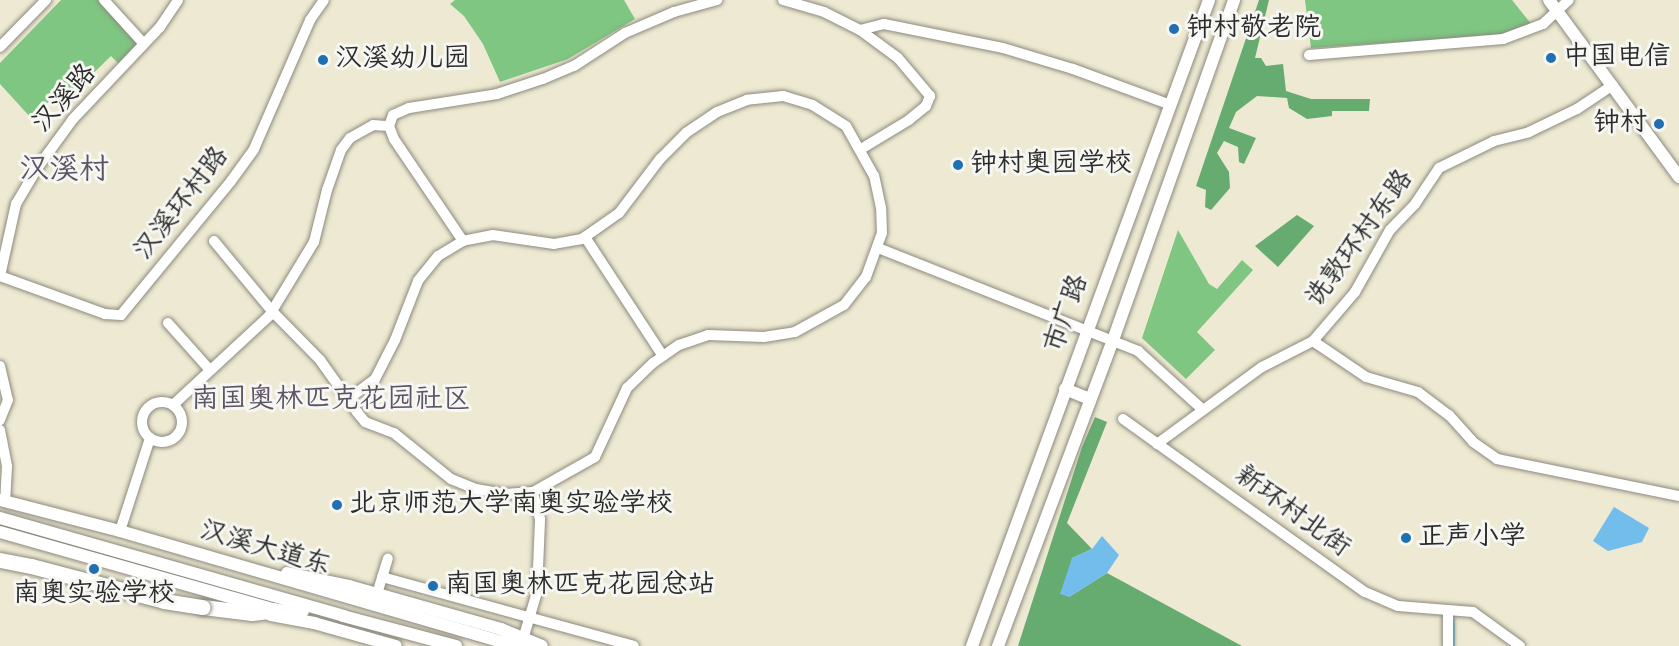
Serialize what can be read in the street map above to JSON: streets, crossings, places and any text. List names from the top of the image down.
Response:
{
  "streets": {
    "main road": ["市广路", "汉溪大道东"],
    "street": [
      "汉溪路",
      "汉溪环村路",
      "诜敦环村东路",
      "新环村北街"
    ]
  },
  "crossings": [
    ["汉溪路", "汉溪环村路"],
    ["诜敦环村东路", "新环村北街"]
  ],
  "districts": ["汉溪村", "南国奥林匹克花园社区"],
  "places": [
    "钟村敬老院",
    "中国电信",
    "汉溪幼儿园",
    "钟村",
    "钟村奥园学校",
    "北京师范大学南奥实验学校",
    "正声小学",
    "南奥实验学校",
    "南国奥林匹克花园总站"
  ]
}
